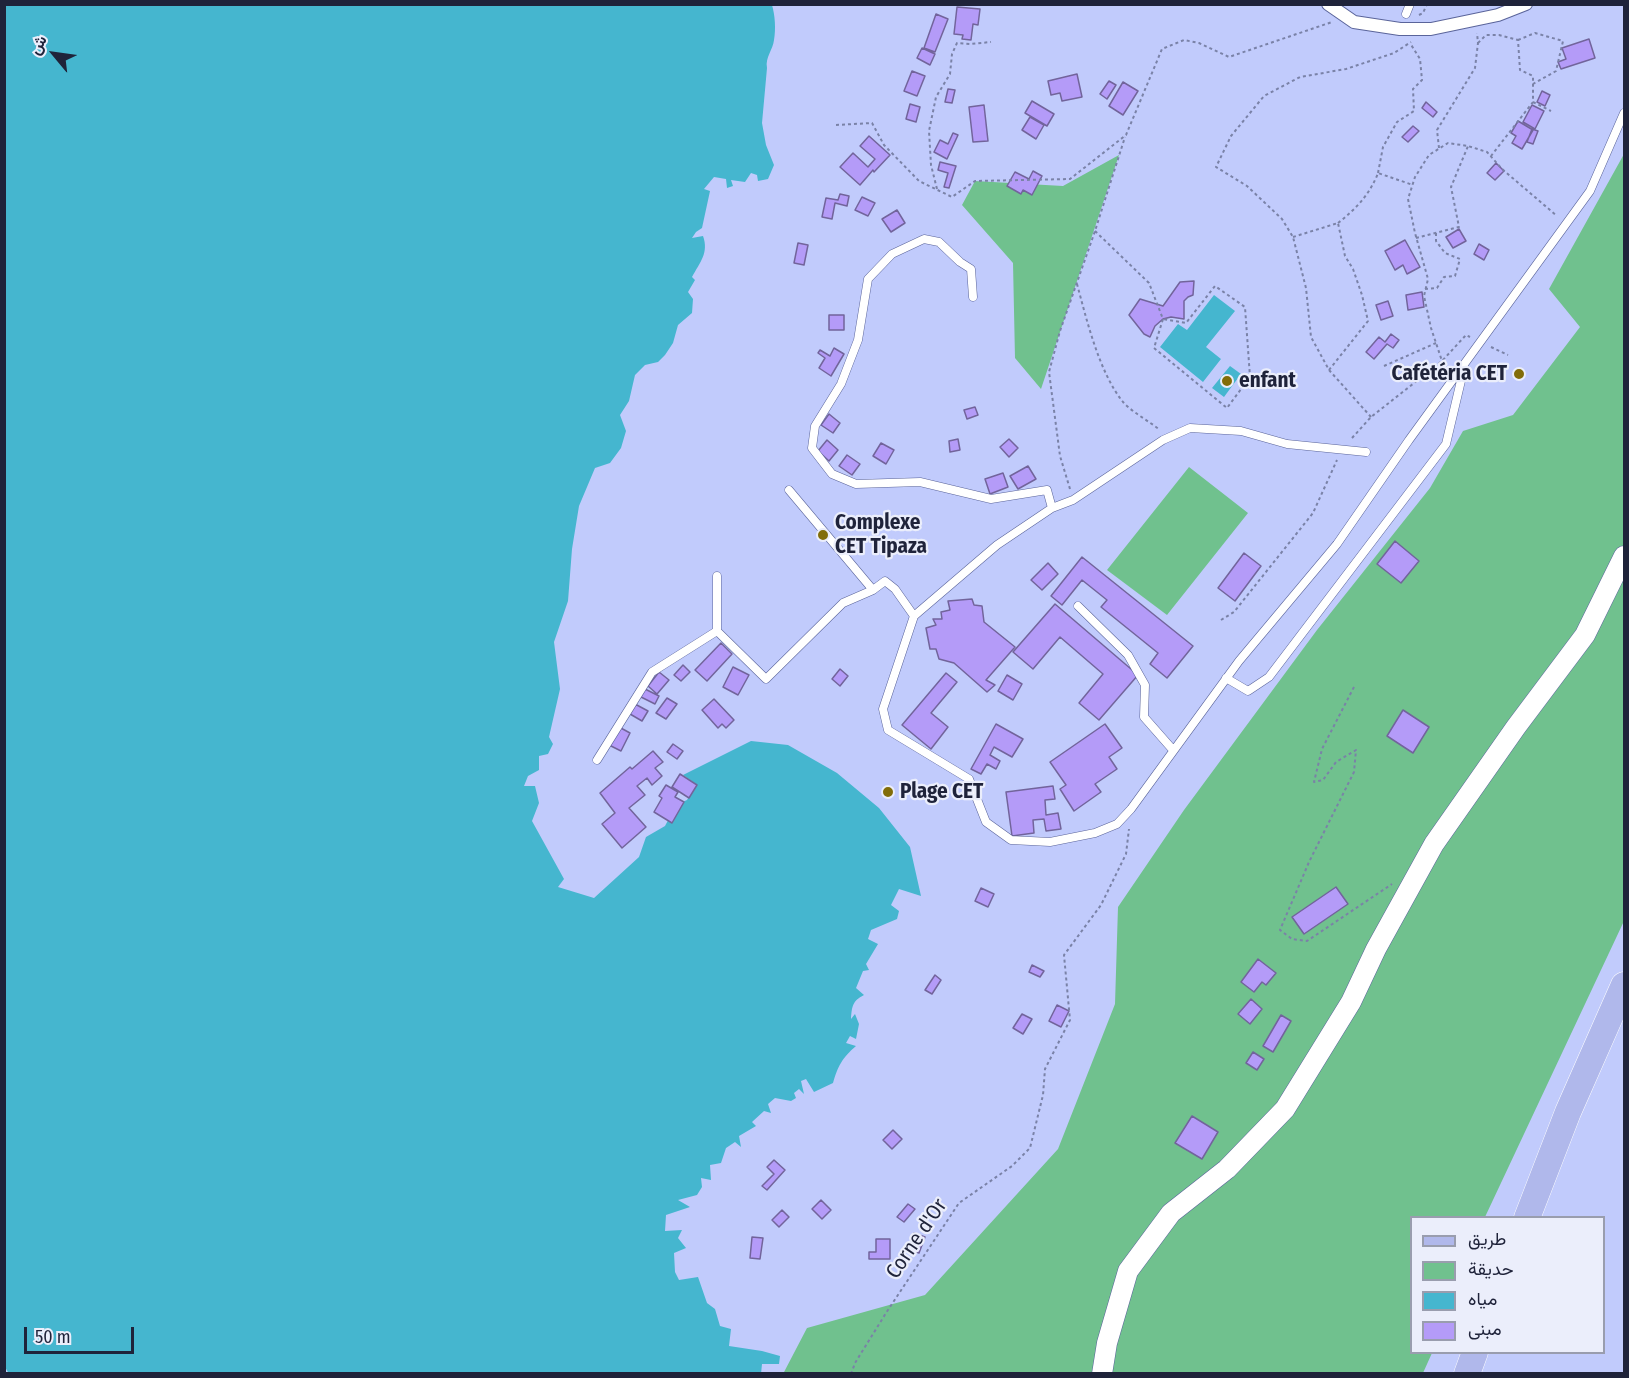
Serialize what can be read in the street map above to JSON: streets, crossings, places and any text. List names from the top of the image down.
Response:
{
  "streets": {
    "path": ["Corne d'Or"]
  },
  "places": [
    "Cafétéria CET",
    "enfant",
    "Complexe CET Tipaza",
    "Plage CET"
  ],
  "legend": [
    "طريق",
    "حديقة",
    "مياه",
    "مبنى"
  ],
  "scale_bar": "50 m",
  "north": "top left"
}
